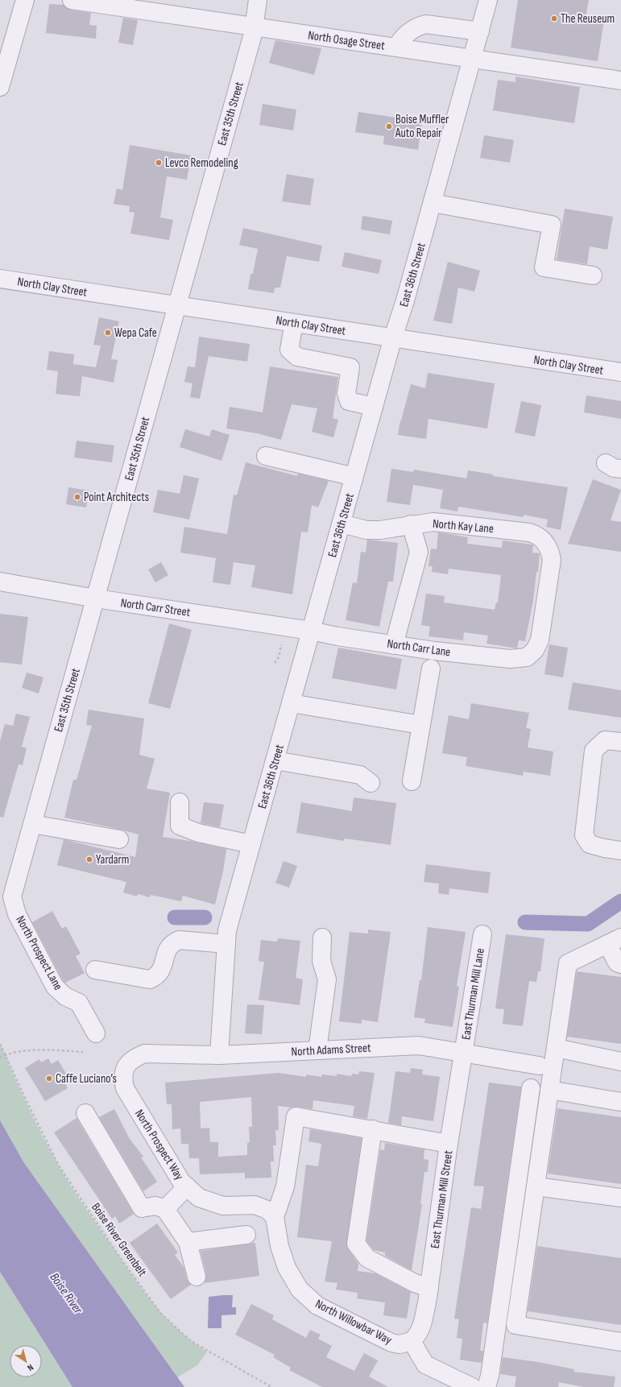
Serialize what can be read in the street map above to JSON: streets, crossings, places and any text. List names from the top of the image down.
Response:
{
  "streets": {
    "street": [
      "North Osage Street",
      "East 35th Street",
      "East 36th Street",
      "North Clay Street",
      "North Kay Lane",
      "North Carr Street",
      "North Carr Lane",
      "North Prospect Lane",
      "East Thurman Mill Lane",
      "North Adams Street",
      "North Prospect Way",
      "East Thurman Mill Street",
      "North Willowbar Way"
    ],
    "path": ["Boise River Greenbelt"]
  },
  "crossings": [
    ["North Osage Street", "East 35th Street"],
    ["North Osage Street", "East 36th Street"],
    ["East 35th Street", "North Clay Street"],
    ["East 35th Street", "North Carr Street"],
    ["East 35th Street", "North Prospect Lane"],
    ["East 36th Street", "North Clay Street"],
    ["East 36th Street", "North Kay Lane"],
    ["East 36th Street", "North Carr Street"],
    ["East 36th Street", "North Carr Lane"],
    ["East 36th Street", "North Adams Street"],
    ["North Kay Lane", "North Carr Lane"],
    ["North Carr Street", "North Carr Lane"],
    ["East Thurman Mill Lane", "North Adams Street"],
    ["East Thurman Mill Lane", "East Thurman Mill Street"],
    ["North Adams Street", "North Prospect Way"],
    ["North Adams Street", "East Thurman Mill Street"],
    ["North Prospect Way", "North Willowbar Way"],
    ["East Thurman Mill Street", "North Willowbar Way"]
  ],
  "water": ["Boise River"],
  "places": [
    "The Reuseum",
    "Boise Muffler Auto Repair",
    "Levco Remodeling",
    "Wepa Cafe",
    "Point Architects",
    "Yardarm",
    "Caffe Luciano’s"
  ],
  "north": "bottom right"
}
